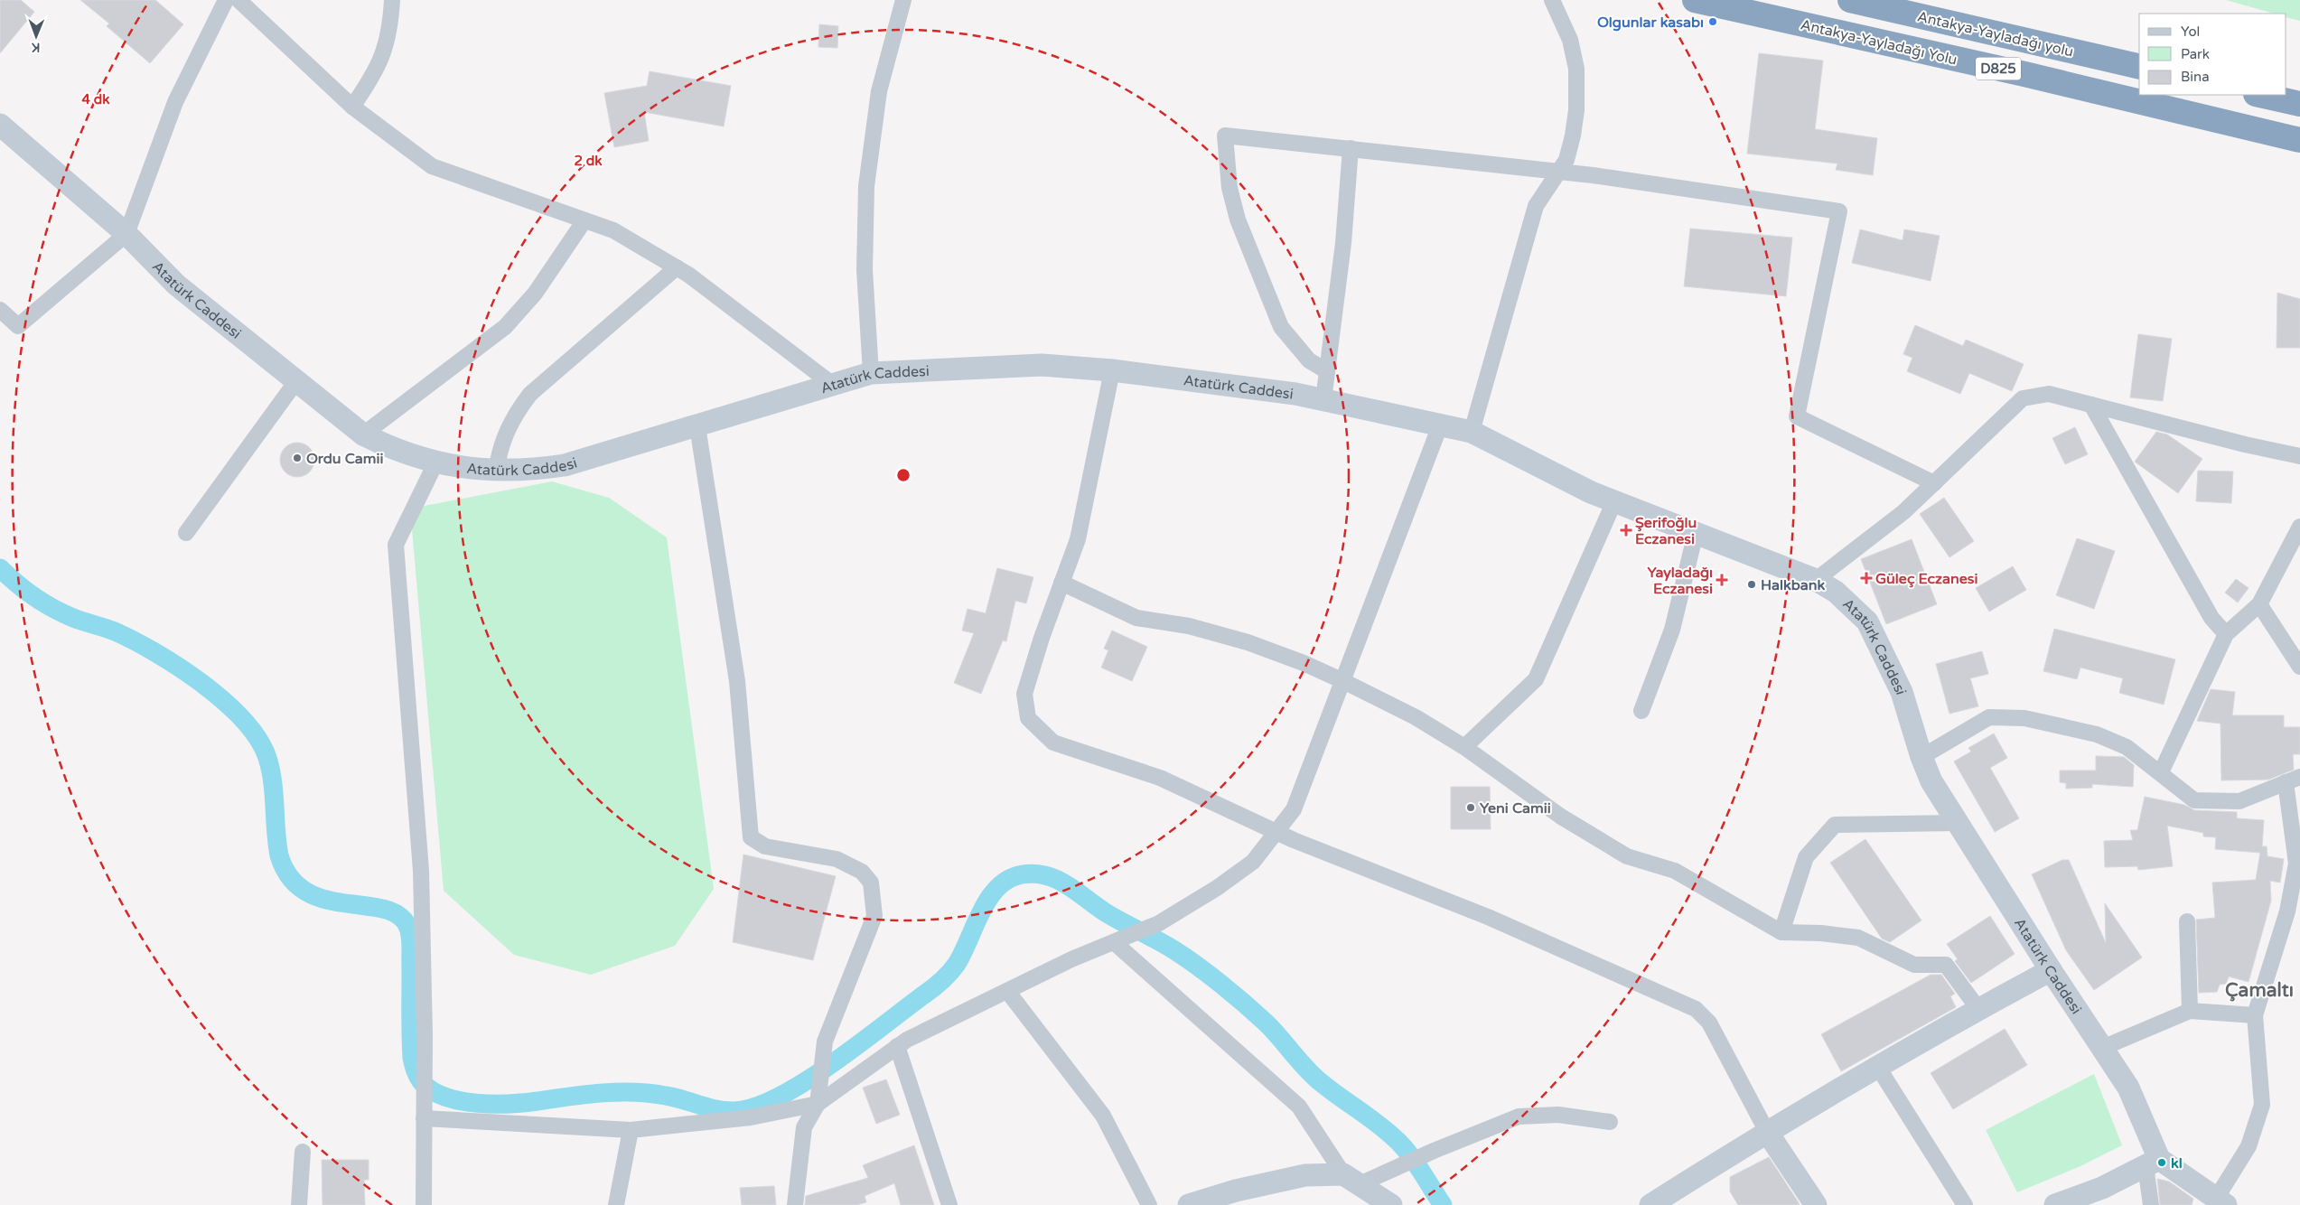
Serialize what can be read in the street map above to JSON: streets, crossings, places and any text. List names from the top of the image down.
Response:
{
  "streets": {
    "highway": ["Antakya-Yayladağı yolu", "Antakya-Yayladağı Yolu", "D825"],
    "main road": ["Atatürk Caddesi"]
  },
  "districts": ["Çamaltı"],
  "places": {
    "other": [
      "Olgunlar kasabı",
      "Ordu Camii",
      "Halkbank",
      "Yeni Camii",
      "kl"
    ],
    "health": ["Şerifoğlu Eczanesi", "Güleç Eczanesi", "Yayladağı Eczanesi"]
  },
  "legend": ["Yol", "Park", "Bina"],
  "north": "bottom",
  "rings": ["4 dk", "2 dk"]
}
